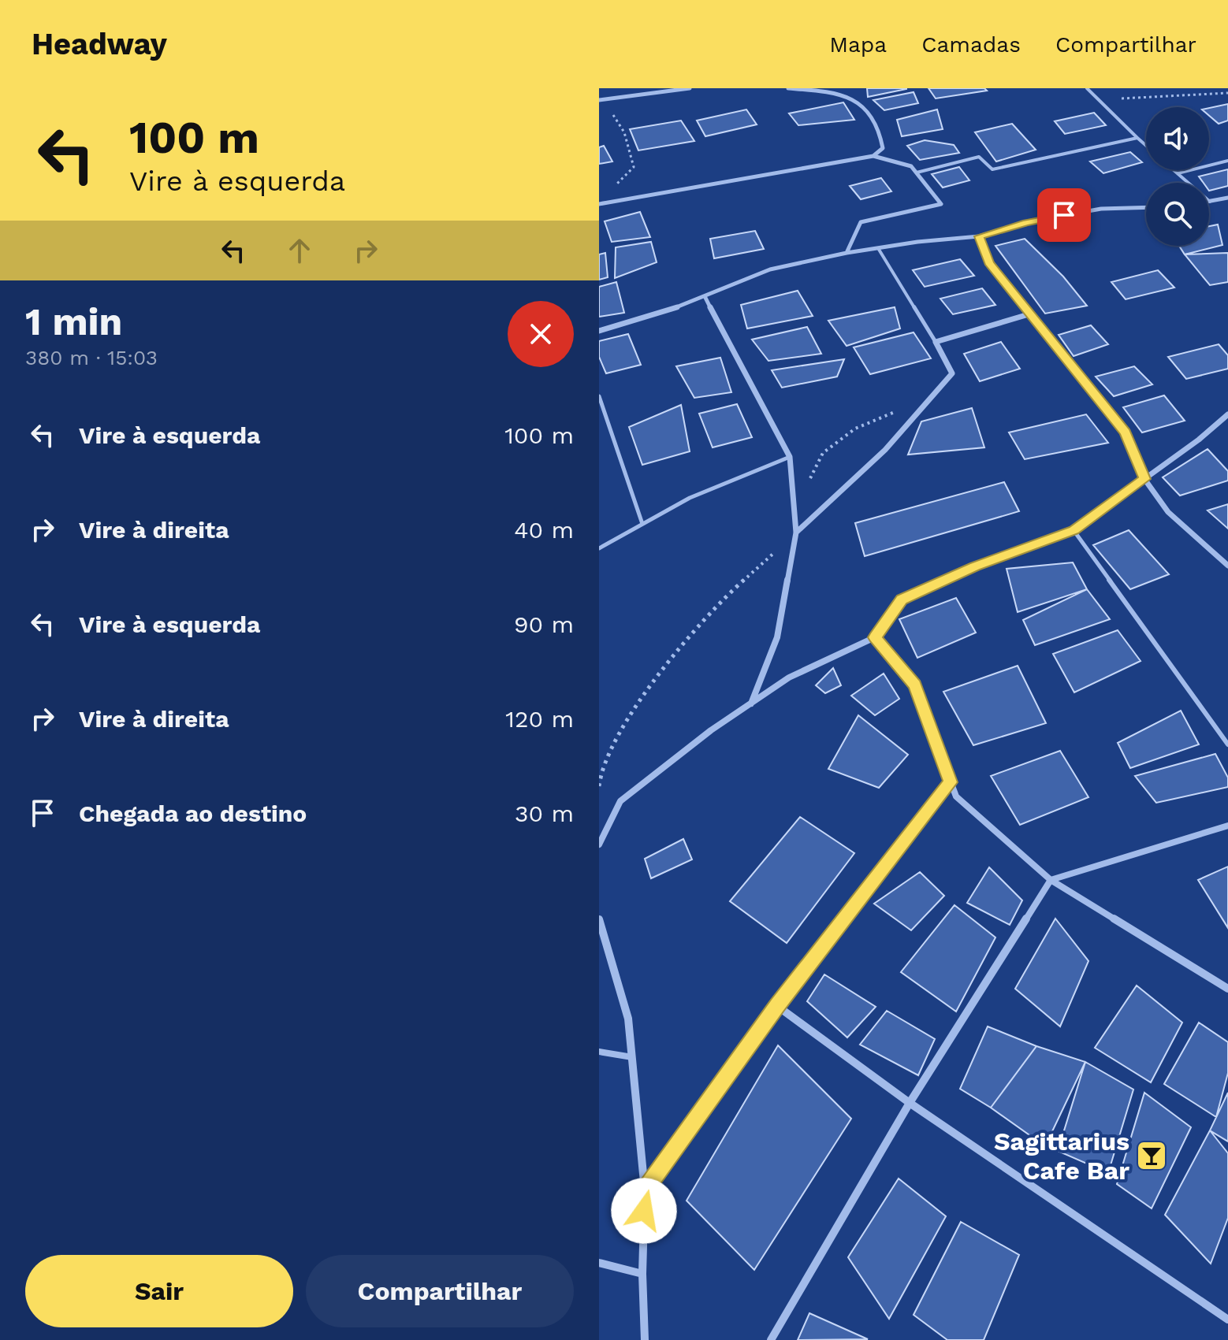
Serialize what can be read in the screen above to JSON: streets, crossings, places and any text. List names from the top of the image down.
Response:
{
  "places": {
    "bar": ["Sagittarius Cafe Bar"]
  },
  "page": {
    "header": "Headway",
    "nav": ["Mapa", "Camadas", "Compartilhar"],
    "turn": ["100 m", "Vire à esquerda"],
    "heading": ["1 min", "380 m · 15:03"],
    "list": [
      {
        "name": "Vire à esquerda",
        "value": "100 m"
      },
      {
        "name": "Vire à direita",
        "value": "40 m"
      },
      {
        "name": "Vire à esquerda",
        "value": "90 m"
      },
      {
        "name": "Vire à direita",
        "value": "120 m"
      },
      {
        "name": "Chegada ao destino",
        "value": "30 m"
      }
    ],
    "buttons": ["Sair", "Compartilhar"]
  }
}
